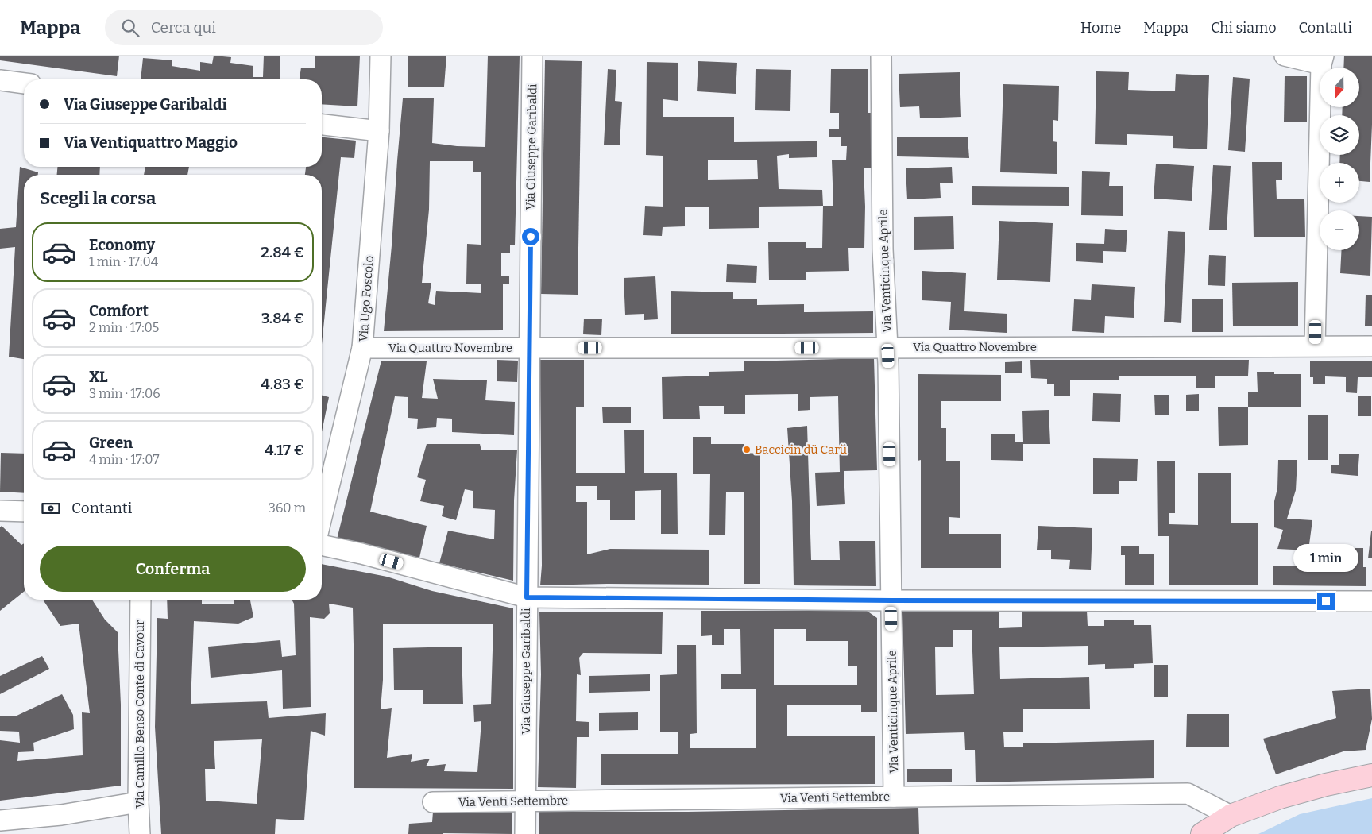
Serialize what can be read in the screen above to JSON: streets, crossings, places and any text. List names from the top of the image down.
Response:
{
  "streets": {
    "street": [
      "Via Giuseppe Garibaldi",
      "Via Venticinque Aprile",
      "Via Ugo Foscolo",
      "Via Quattro Novembre",
      "Via Camillo Benso Conte di Cavour",
      "Via Venti Settembre"
    ]
  },
  "crossings": [
    ["Via Giuseppe Garibaldi", "Via Quattro Novembre"],
    ["Via Giuseppe Garibaldi", "Via Venti Settembre"],
    ["Via Venticinque Aprile", "Via Quattro Novembre"],
    ["Via Venticinque Aprile", "Via Venti Settembre"],
    ["Via Ugo Foscolo", "Via Quattro Novembre"]
  ],
  "places": ["Baccicin dü Carü"],
  "north": "bottom",
  "page": {
    "header": "Mappa",
    "search": "Cerca qui",
    "nav": [
      "Home",
      "Mappa",
      "Chi siamo",
      "Contatti"
    ],
    "map_buttons": ["+", "−"],
    "banner": ["Via Giuseppe Garibaldi", "Via Ventiquattro Maggio"],
    "heading": "Scegli la corsa",
    "list": [
      {
        "name": "Economy",
        "note": "1 min · 17:04",
        "value": "2.84 €"
      },
      {
        "name": "Comfort",
        "note": "2 min · 17:05",
        "value": "3.84 €"
      },
      {
        "name": "XL",
        "note": "3 min · 17:06",
        "value": "4.83 €"
      },
      {
        "name": "Green",
        "note": "4 min · 17:07",
        "value": "4.17 €"
      }
    ],
    "pay": ["Contanti", "360 m"],
    "buttons": "Conferma",
    "bubble": "1 min"
  }
}
